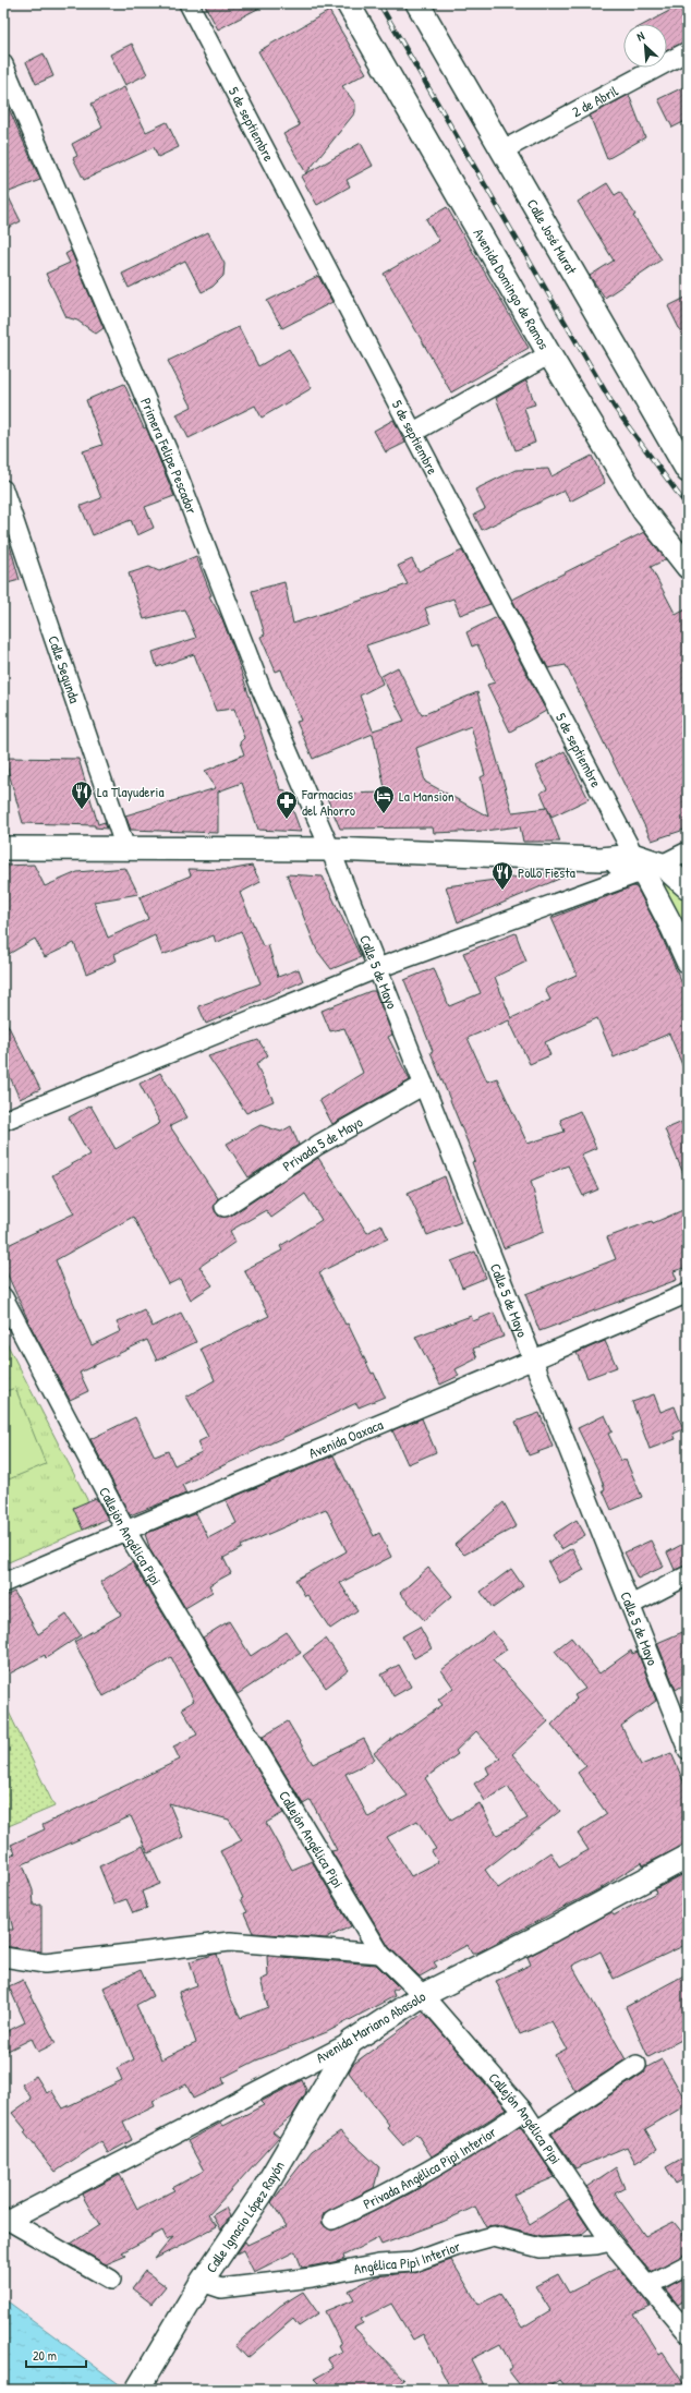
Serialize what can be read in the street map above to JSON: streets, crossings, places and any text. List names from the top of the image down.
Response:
{
  "streets": {
    "street": [
      "2 de Abril",
      "5 de septiembre",
      "Calle José Murat",
      "Avenida Domingo de Ramos",
      "Primera Felipe Pescador",
      "Calle Segunda",
      "Calle 5 de Mayo",
      "Privada 5 de Mayo",
      "Avenida Oaxaca",
      "Callejón Angélica Pipi",
      "Avenida Mariano Abasolo",
      "Privada Angélica Pipi Interior",
      "Calle Ignacio López Rayón",
      "Angélica Pipi Interior"
    ]
  },
  "crossings": [
    ["2 de Abril", "Calle José Murat"],
    ["Primera Felipe Pescador", "Calle 5 de Mayo"],
    ["Calle 5 de Mayo", "Privada 5 de Mayo"],
    ["Calle 5 de Mayo", "Avenida Oaxaca"],
    ["Avenida Oaxaca", "Callejón Angélica Pipi"],
    ["Callejón Angélica Pipi", "Avenida Mariano Abasolo"],
    ["Callejón Angélica Pipi", "Privada Angélica Pipi Interior"],
    ["Callejón Angélica Pipi", "Angélica Pipi Interior"],
    ["Avenida Mariano Abasolo", "Calle Ignacio López Rayón"],
    ["Calle Ignacio López Rayón", "Angélica Pipi Interior"]
  ],
  "places": {
    "restaurant": ["La Tlayuderia", "Pollo Fiesta"],
    "hotel": ["La Mansion"],
    "pharmacy": ["Farmacias del Ahorro"]
  },
  "scale_bar": "20 m",
  "north": "top left"
}
